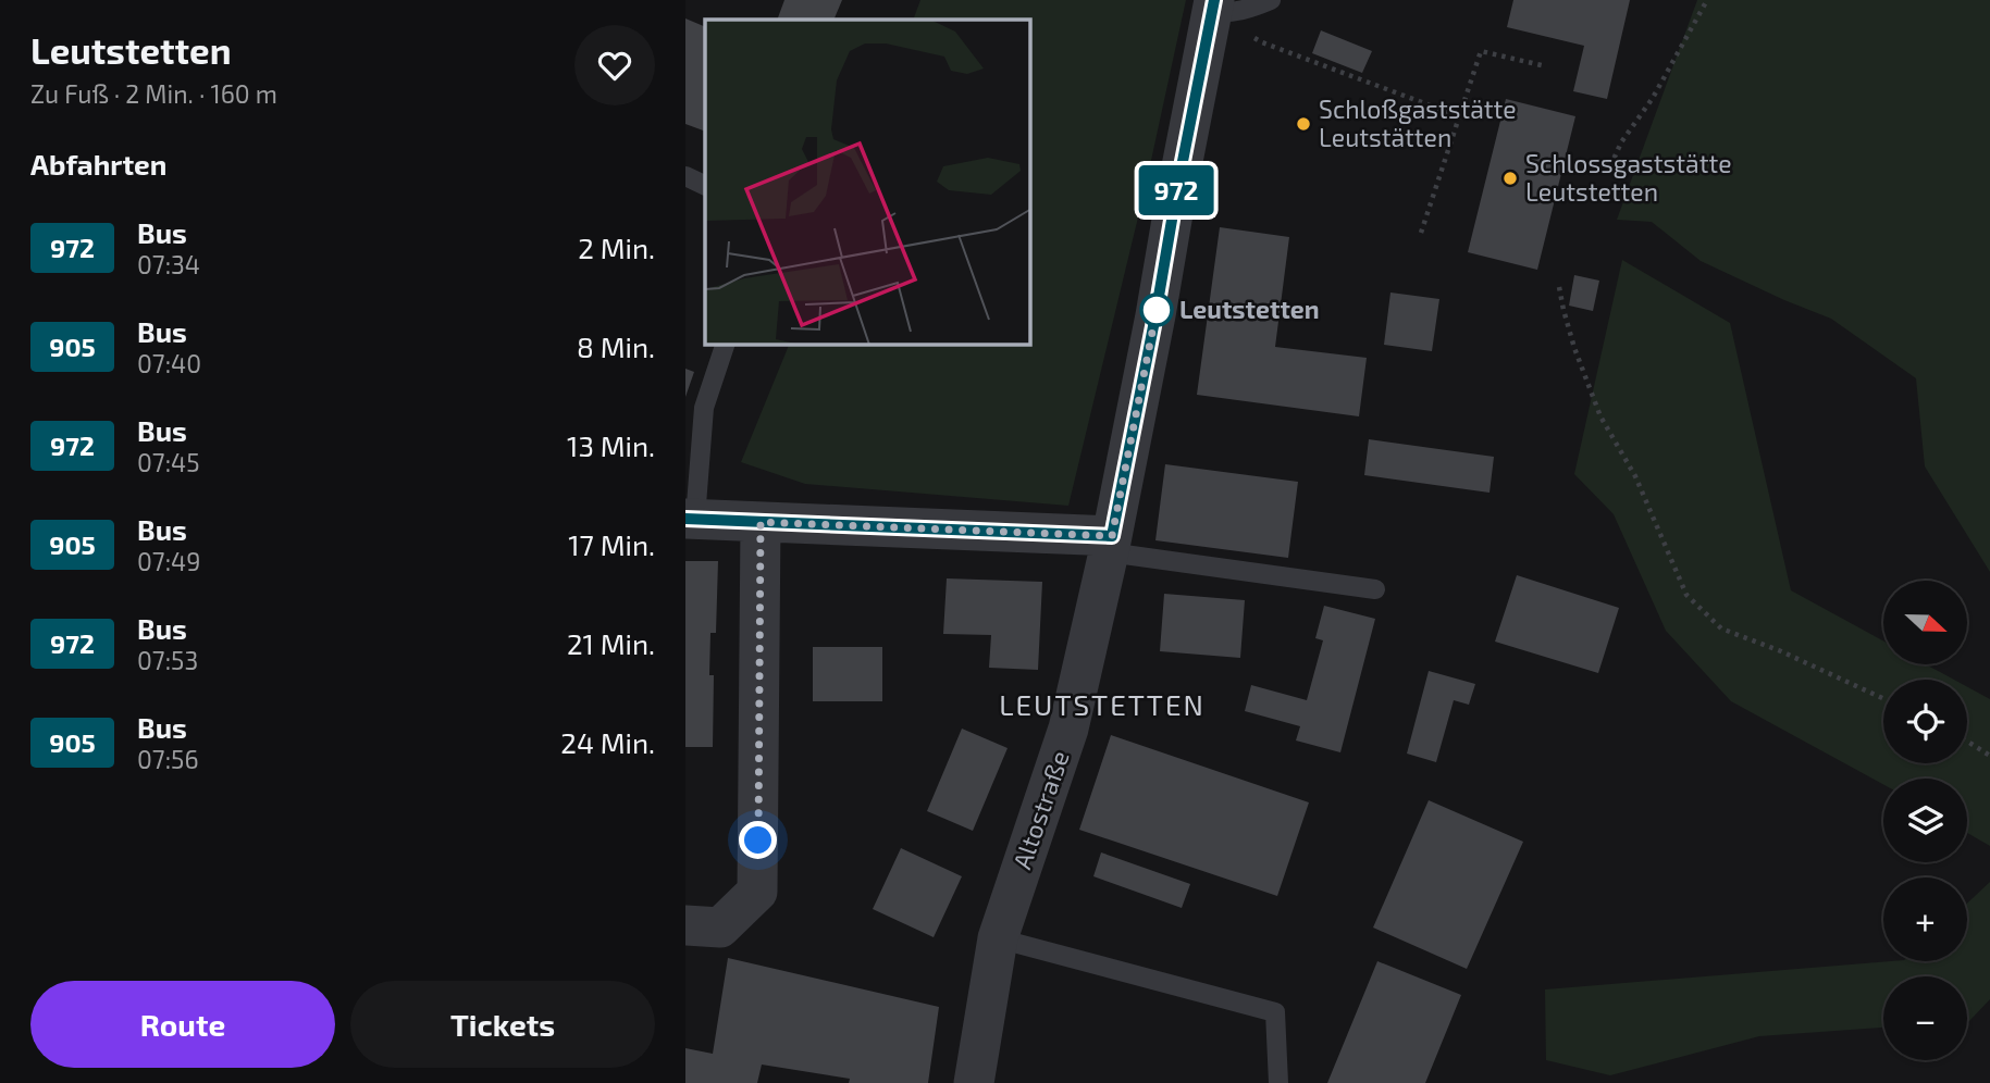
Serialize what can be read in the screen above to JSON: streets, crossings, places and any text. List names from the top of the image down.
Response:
{
  "streets": {
    "street": ["Altostraße"]
  },
  "districts": ["LEUTSTETTEN"],
  "places": ["Schloßgaststätte Leutstätten", "Schlossgaststätte Leutstetten", "Leutstetten"],
  "lines": ["bus line 972"],
  "north": "right",
  "page": {
    "heading": [
      ["Leutstetten", "Zu Fuß · 2 Min. · 160 m"],
      "Abfahrten"
    ],
    "on_map": "972",
    "list": [
      {
        "mark": "972",
        "name": "Bus",
        "note": "07:34",
        "value": "2 Min."
      },
      {
        "mark": "905",
        "name": "Bus",
        "note": "07:40",
        "value": "8 Min."
      },
      {
        "mark": "972",
        "name": "Bus",
        "note": "07:45",
        "value": "13 Min."
      },
      {
        "mark": "905",
        "name": "Bus",
        "note": "07:49",
        "value": "17 Min."
      },
      {
        "mark": "972",
        "name": "Bus",
        "note": "07:53",
        "value": "21 Min."
      },
      {
        "mark": "905",
        "name": "Bus",
        "note": "07:56",
        "value": "24 Min."
      }
    ],
    "map_buttons": ["+", "−"],
    "buttons": ["Route", "Tickets"]
  }
}
